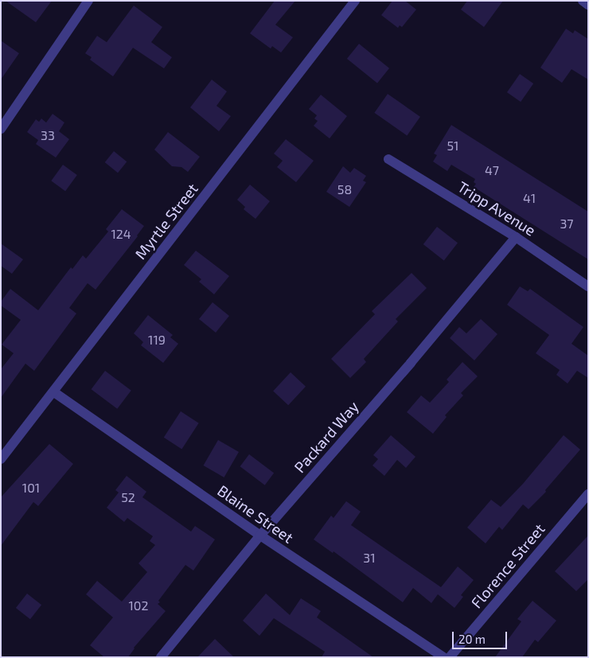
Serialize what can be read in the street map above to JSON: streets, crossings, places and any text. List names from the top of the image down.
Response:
{
  "streets": {
    "street": [
      "Tripp Avenue",
      "Myrtle Street",
      "Packard Way",
      "Blaine Street",
      "Florence Street"
    ]
  },
  "crossings": [
    ["Tripp Avenue", "Packard Way"],
    ["Myrtle Street", "Blaine Street"],
    ["Packard Way", "Blaine Street"]
  ],
  "house_numbers": [
    "33",
    "51",
    "47",
    "58",
    "41",
    "37",
    "124",
    "119",
    "101",
    "52",
    "31",
    "102"
  ],
  "scale_bar": "20 m"
}
